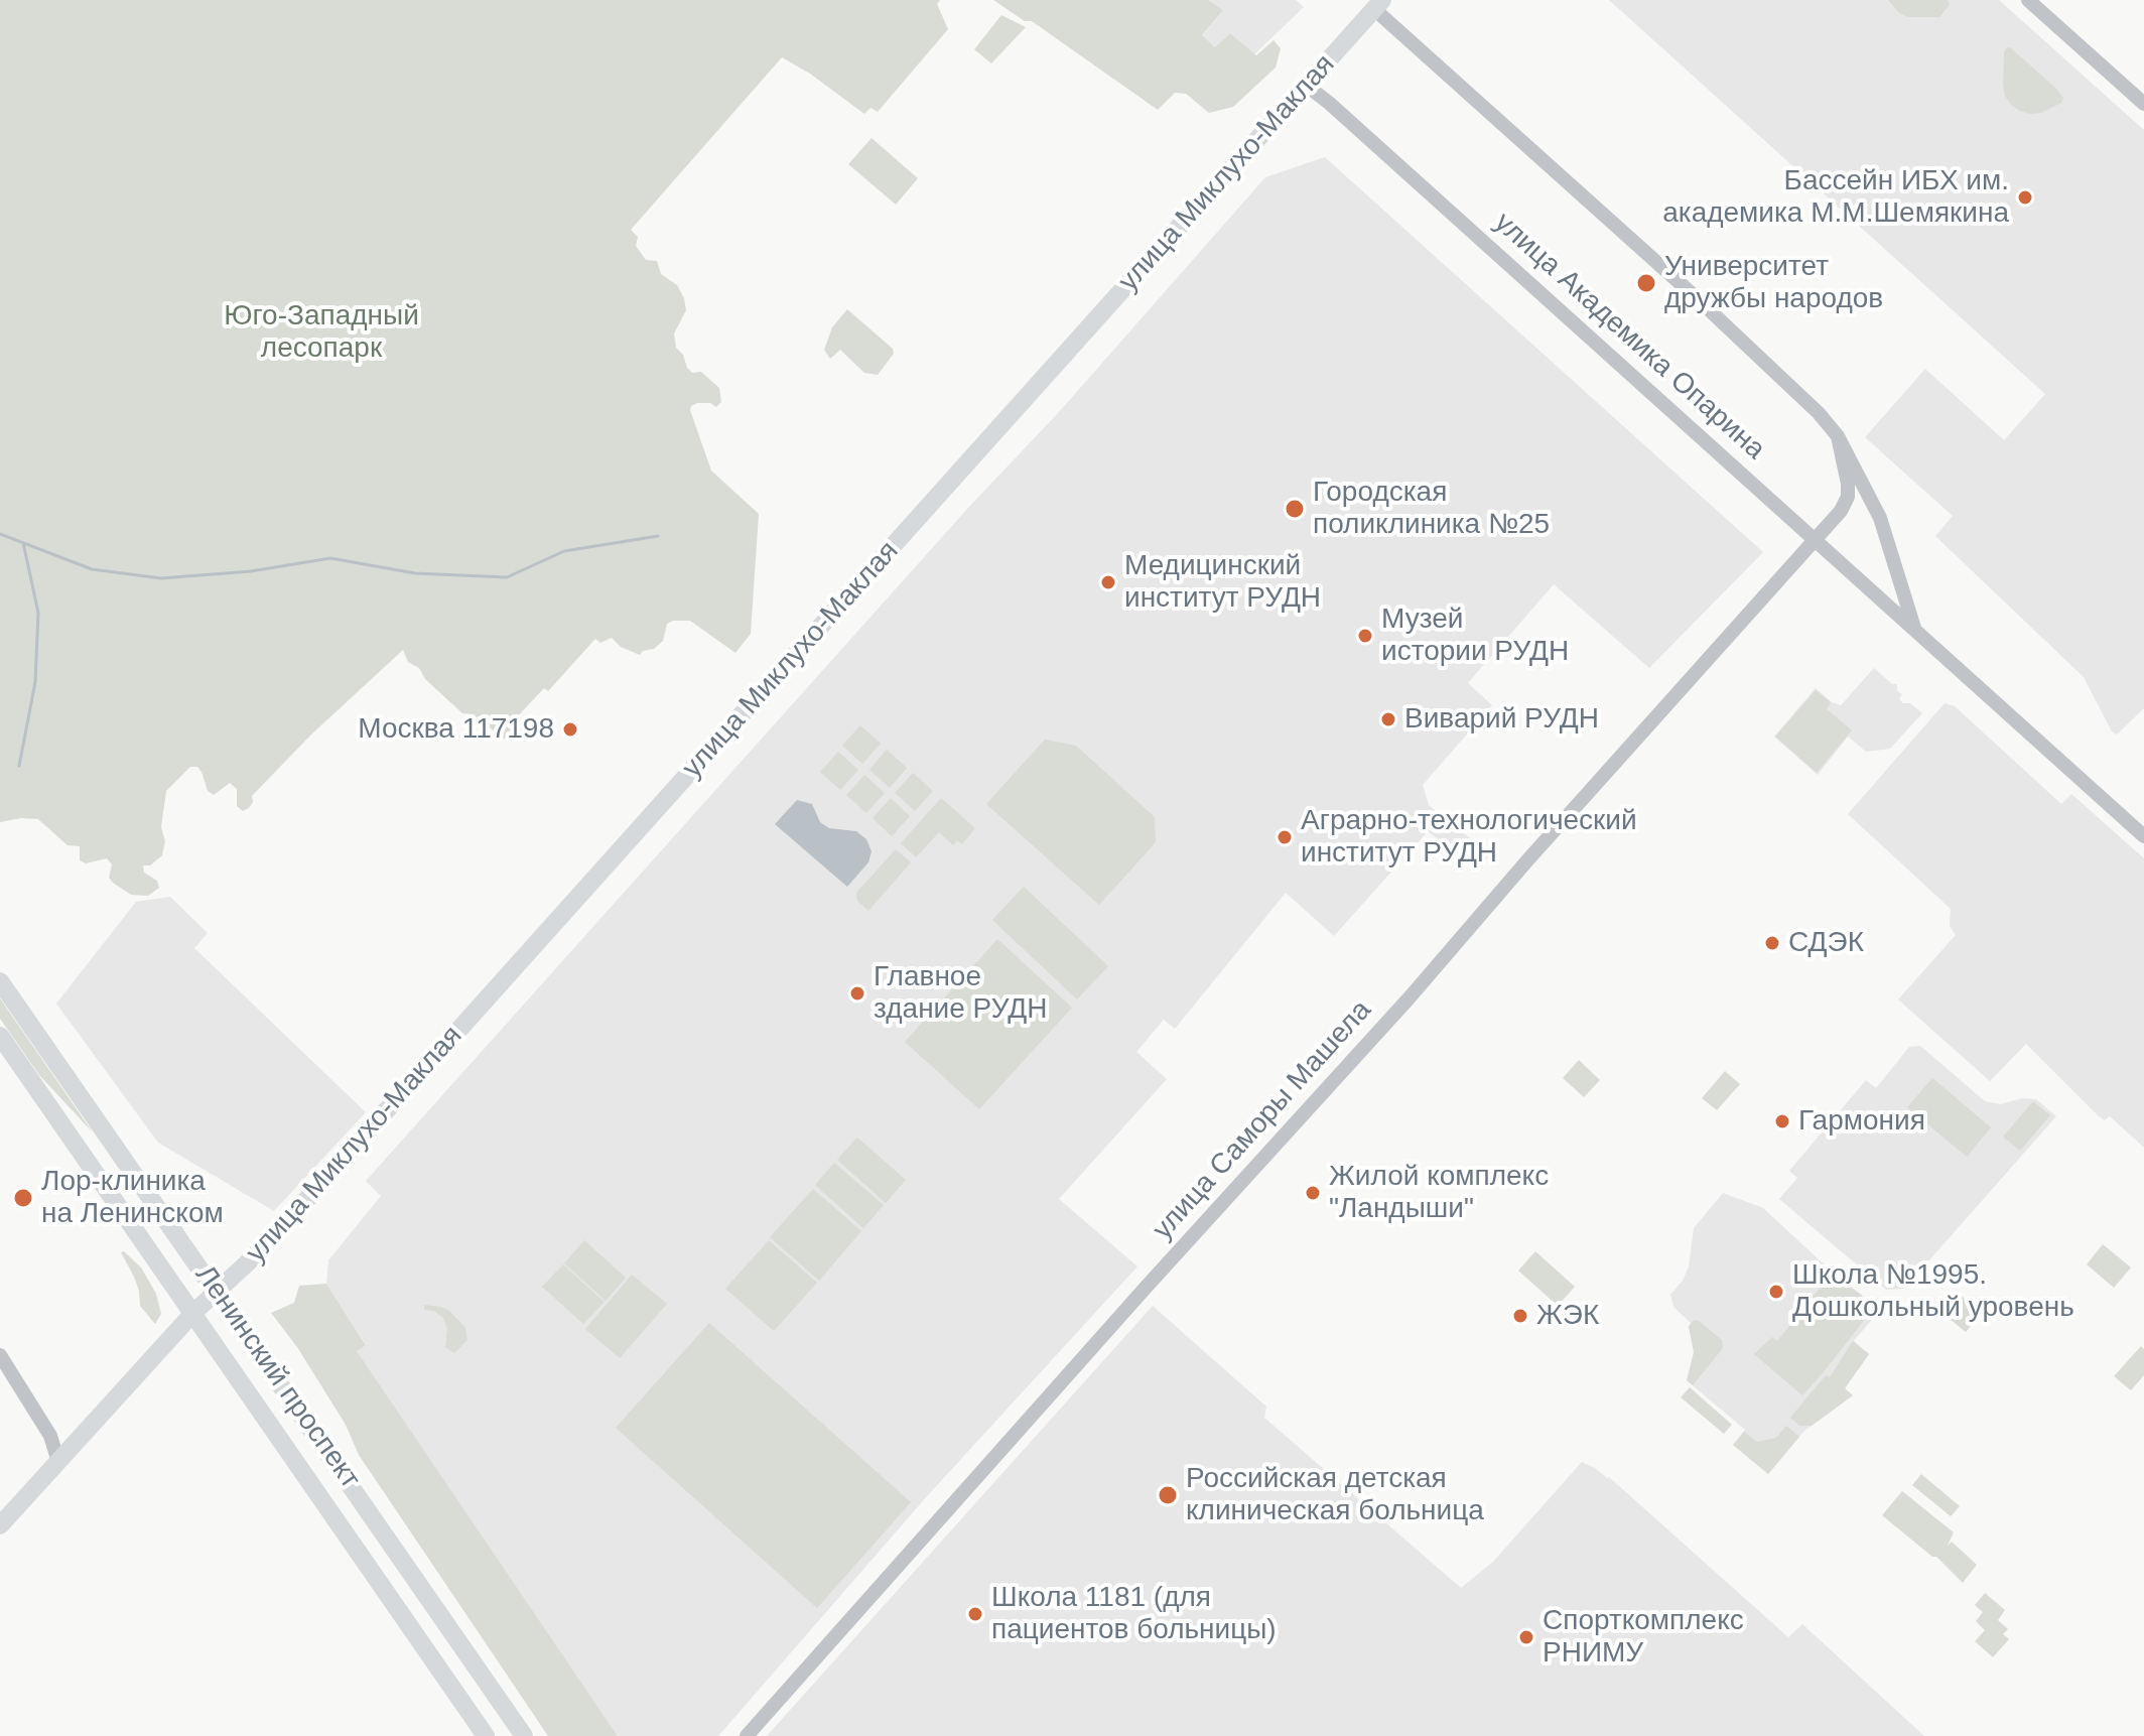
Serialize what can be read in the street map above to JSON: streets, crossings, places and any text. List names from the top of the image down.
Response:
{
  "streets": {
    "main road": ["улица Миклухо-Маклая", "Ленинский проспект"],
    "street": ["улица Академика Опарина", "улица Саморы Машела"]
  },
  "crossings": [
    ["улица Миклухо-Маклая", "улица Академика Опарина"],
    ["улица Миклухо-Маклая", "Ленинский проспект"],
    ["улица Академика Опарина", "улица Саморы Машела"]
  ],
  "parks": ["Юго-Западный лесопарк"],
  "places": [
    "Бассейн ИБХ им. академика М.М.Шемякина",
    "Университет дружбы народов",
    "Городская поликлиника №25",
    "Медицинский институт РУДН",
    "Музей истории РУДН",
    "Виварий РУДН",
    "Москва 117198",
    "Аграрно-технологический институт РУДН",
    "СДЭК",
    "Главное здание РУДН",
    "Гармония",
    "Жилой комплекс \"Ландыши\"",
    "Лор-клиника на Ленинском",
    "Школа №1995. Дошкольный уровень",
    "ЖЭК",
    "Российская детская клиническая больница",
    "Школа 1181 (для пациентов больницы)",
    "Спорткомплекс РНИМУ"
  ]
}
